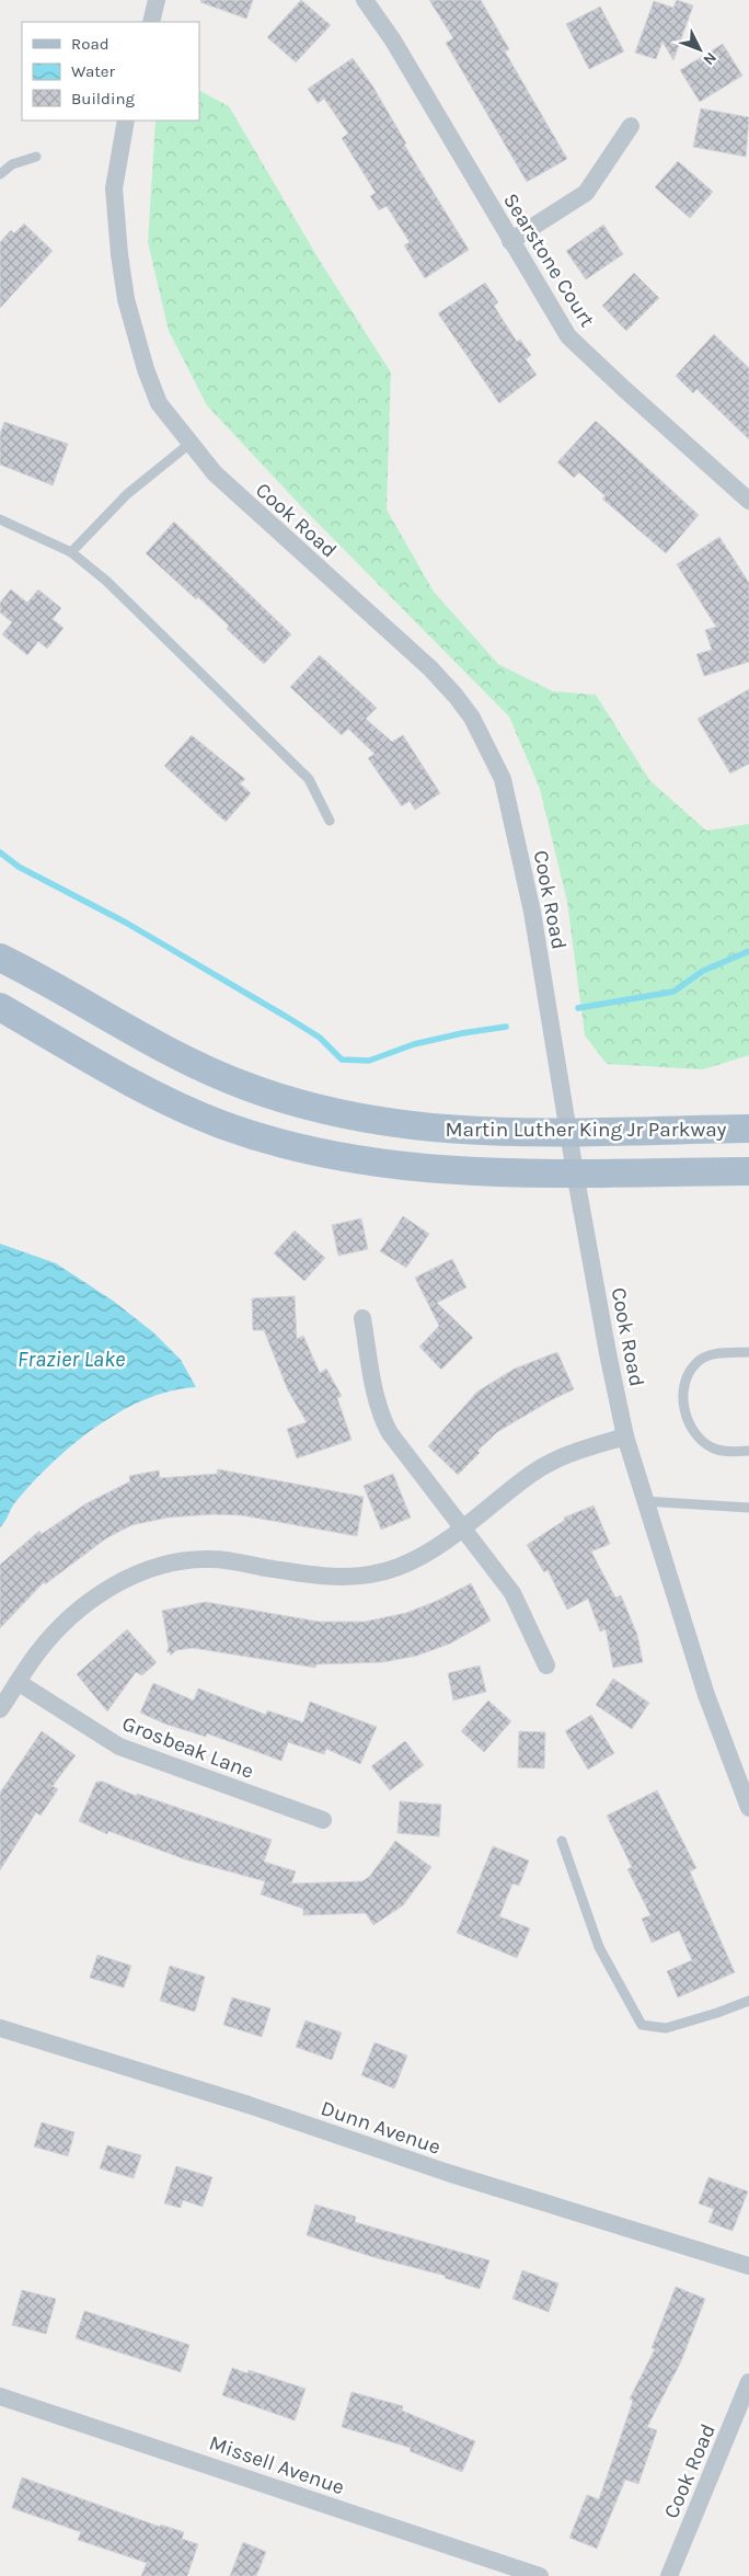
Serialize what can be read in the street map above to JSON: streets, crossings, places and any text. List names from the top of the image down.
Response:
{
  "streets": {
    "main road": ["Martin Luther King Jr Parkway"],
    "street": [
      "Searstone Court",
      "Cook Road",
      "Grosbeak Lane",
      "Dunn Avenue",
      "Missell Avenue"
    ]
  },
  "crossings": [
    ["Cook Road", "Martin Luther King Jr Parkway"]
  ],
  "water": ["Frazier Lake"],
  "legend": ["Road", "Water", "Building"],
  "north": "bottom right"
}
